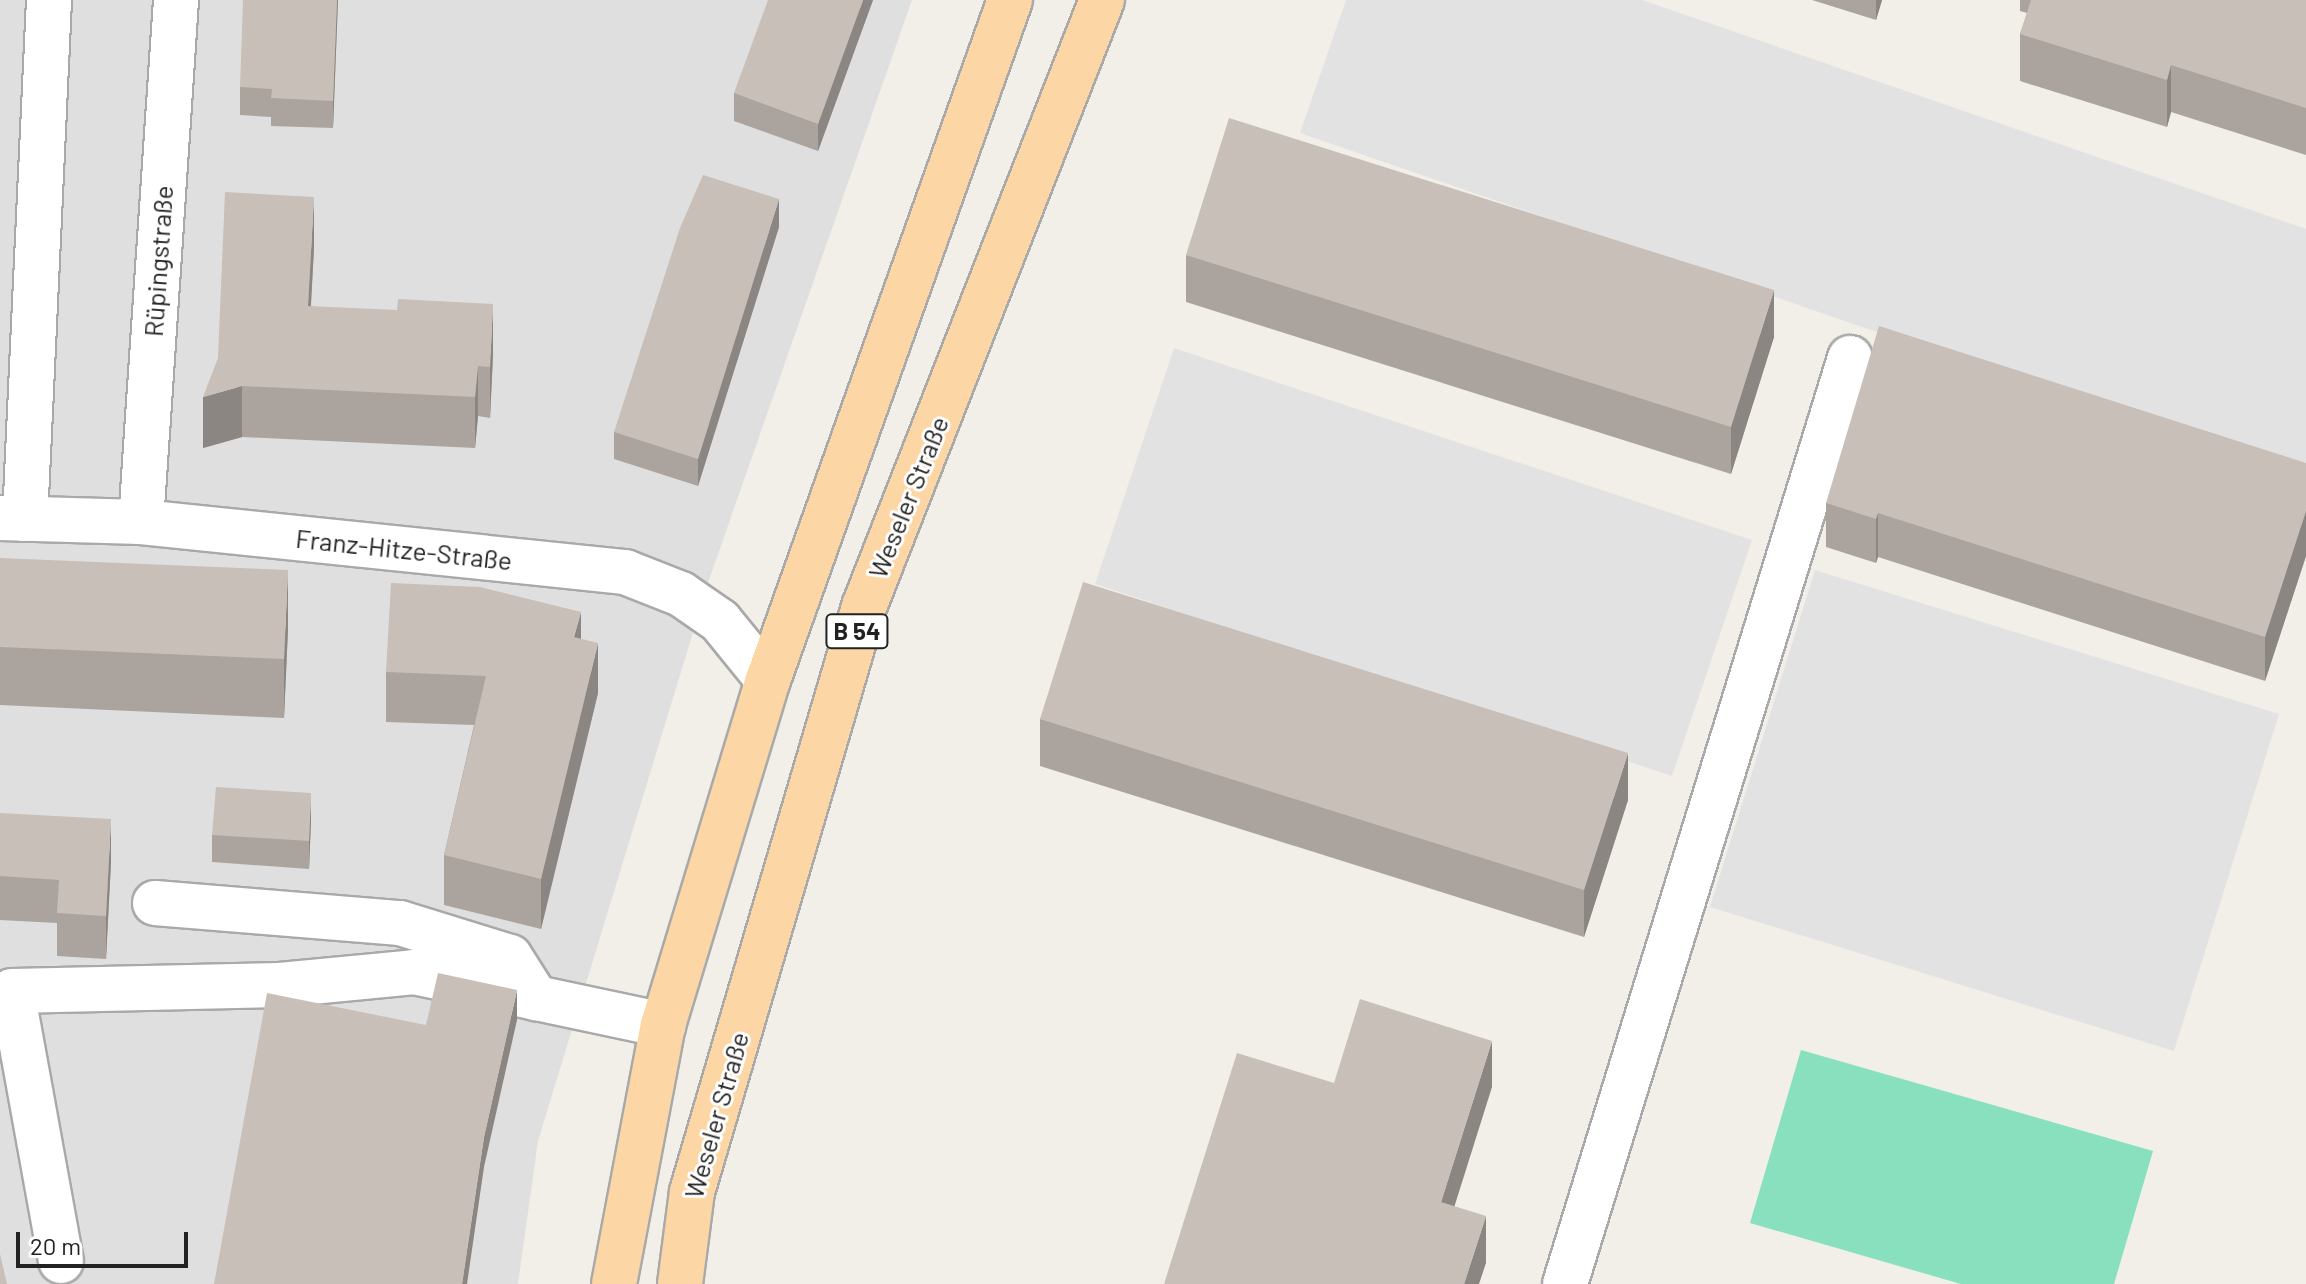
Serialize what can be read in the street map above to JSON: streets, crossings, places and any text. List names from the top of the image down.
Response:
{
  "streets": {
    "main road": ["Weseler Straße", "B 54"],
    "street": ["Rüpingstraße", "Franz-Hitze-Straße"]
  },
  "crossings": [
    ["Rüpingstraße", "Franz-Hitze-Straße"],
    ["Franz-Hitze-Straße", "B 54"]
  ],
  "scale_bar": "20 m"
}
